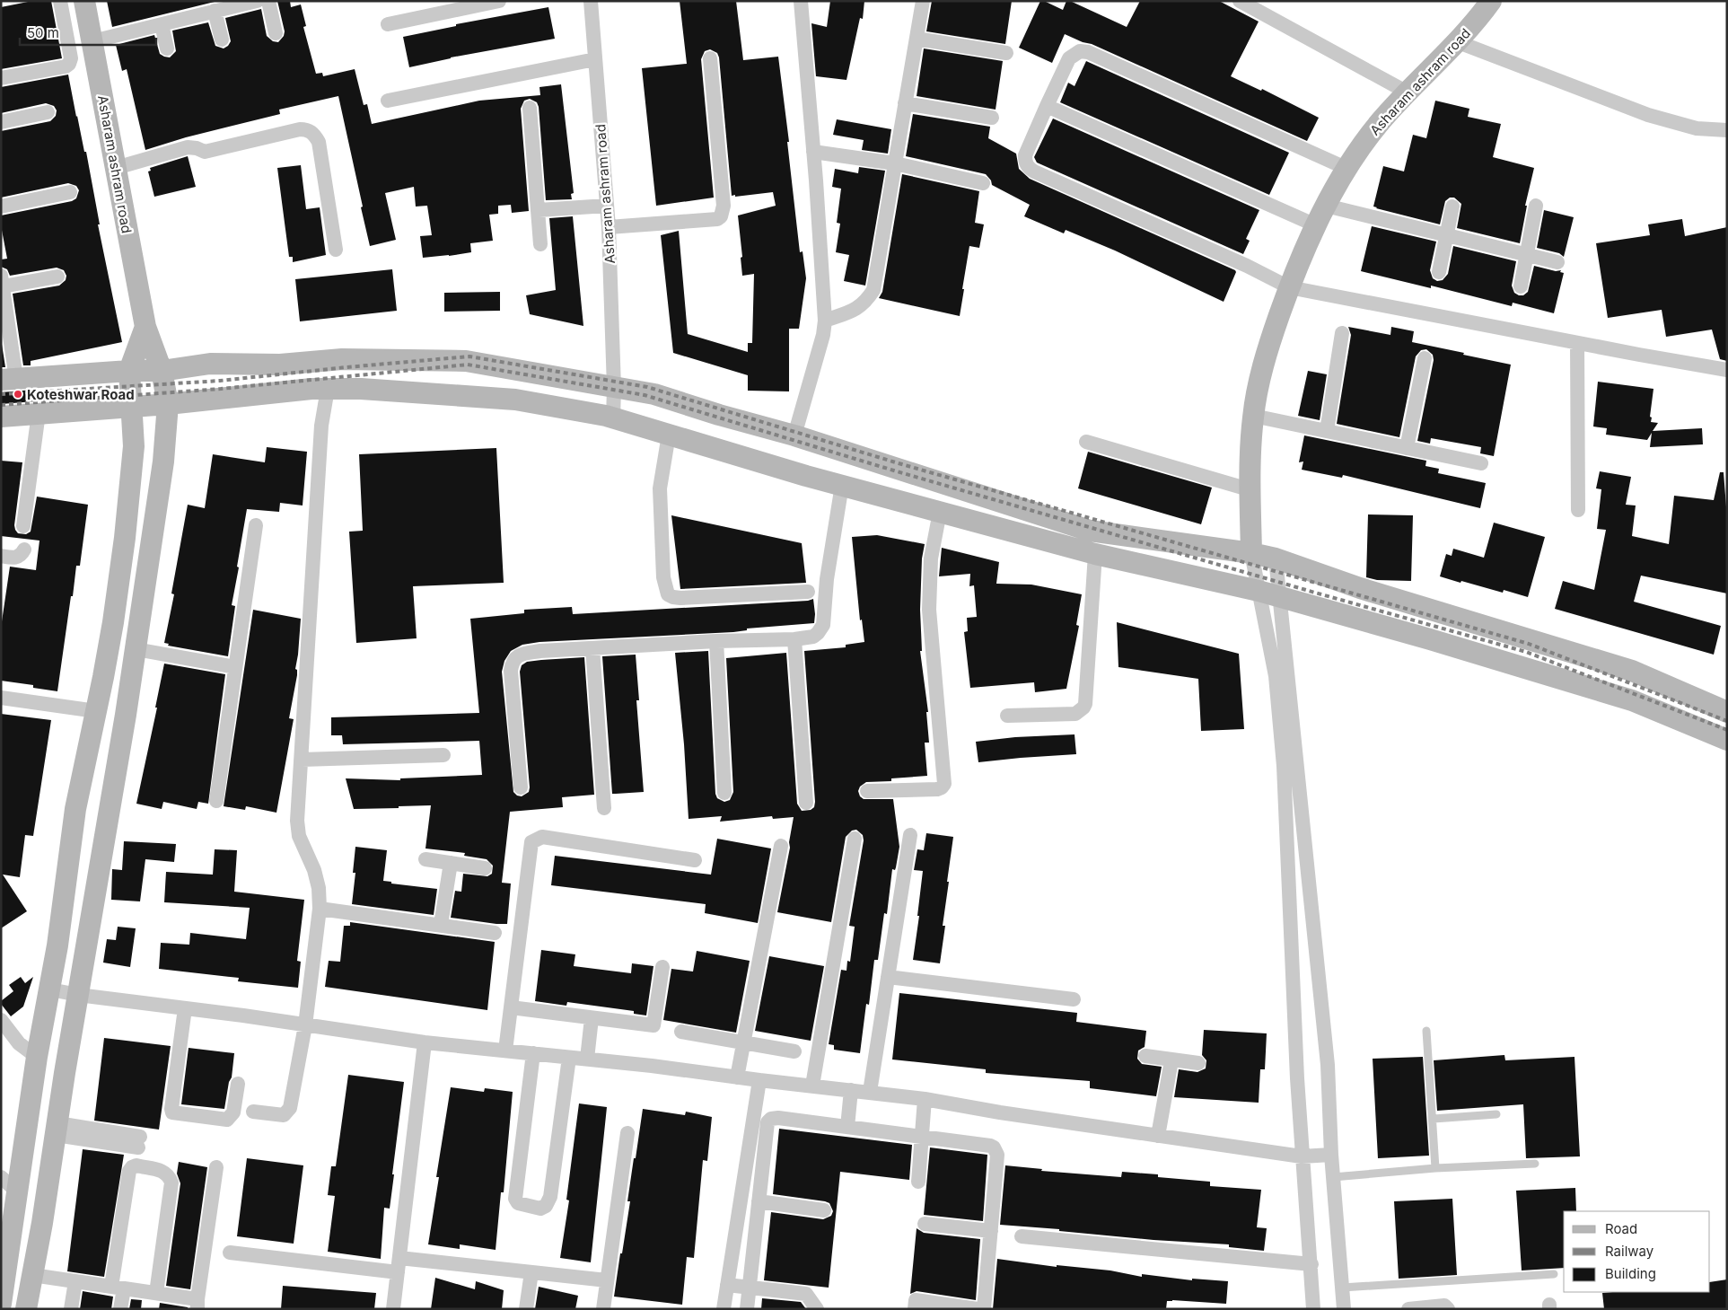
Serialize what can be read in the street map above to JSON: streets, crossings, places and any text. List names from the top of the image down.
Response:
{
  "streets": {
    "street": ["Asharam ashram road"]
  },
  "places": ["Koteshwar Road"],
  "legend": ["Road", "Railway", "Building"],
  "scale_bar": "50 m"
}
